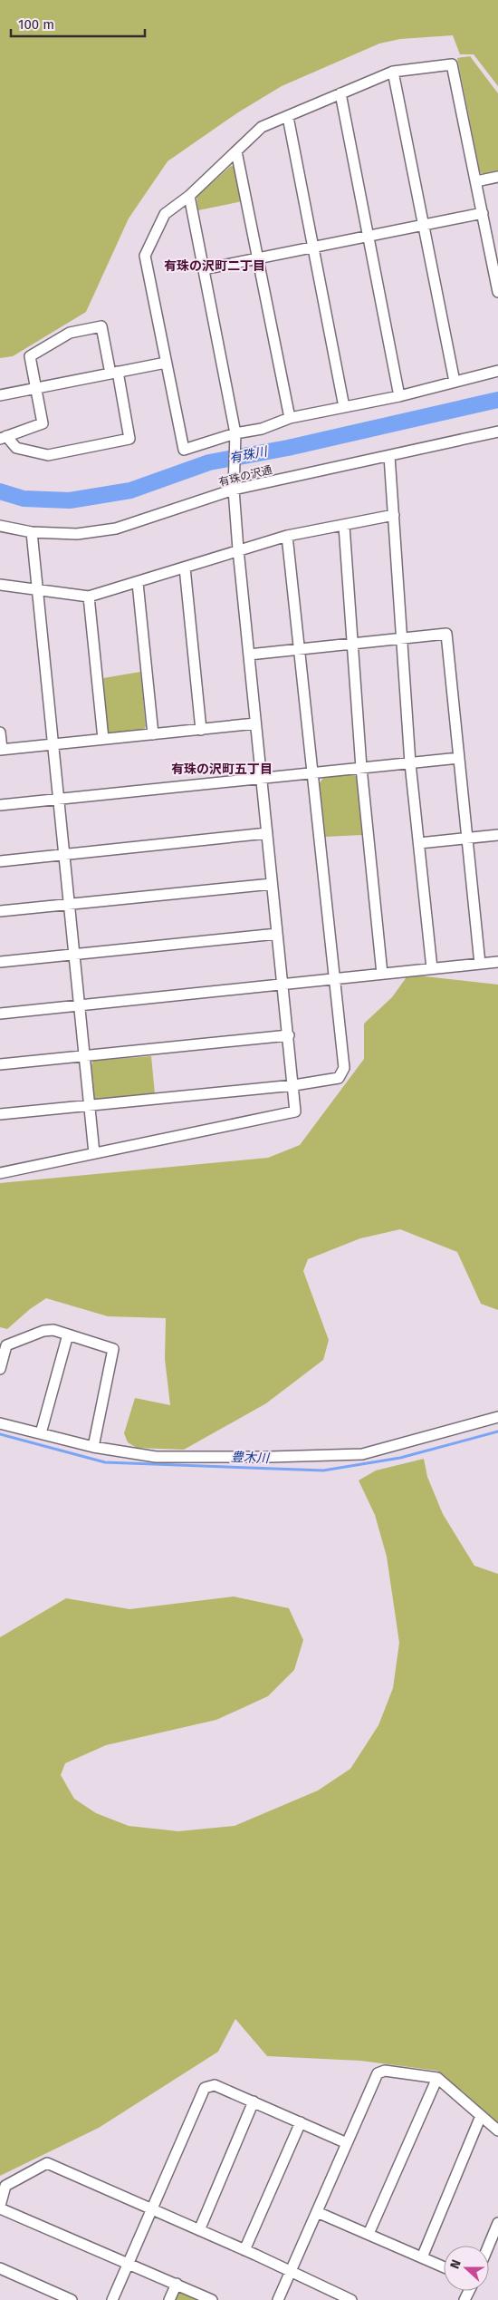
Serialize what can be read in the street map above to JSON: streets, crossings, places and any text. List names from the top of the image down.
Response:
{
  "streets": {
    "street": ["有珠の沢通"]
  },
  "districts": ["有珠の沢町二丁目", "有珠の沢町五丁目"],
  "water": ["有珠川", "豊木川"],
  "scale_bar": "100 m",
  "north": "left"
}
